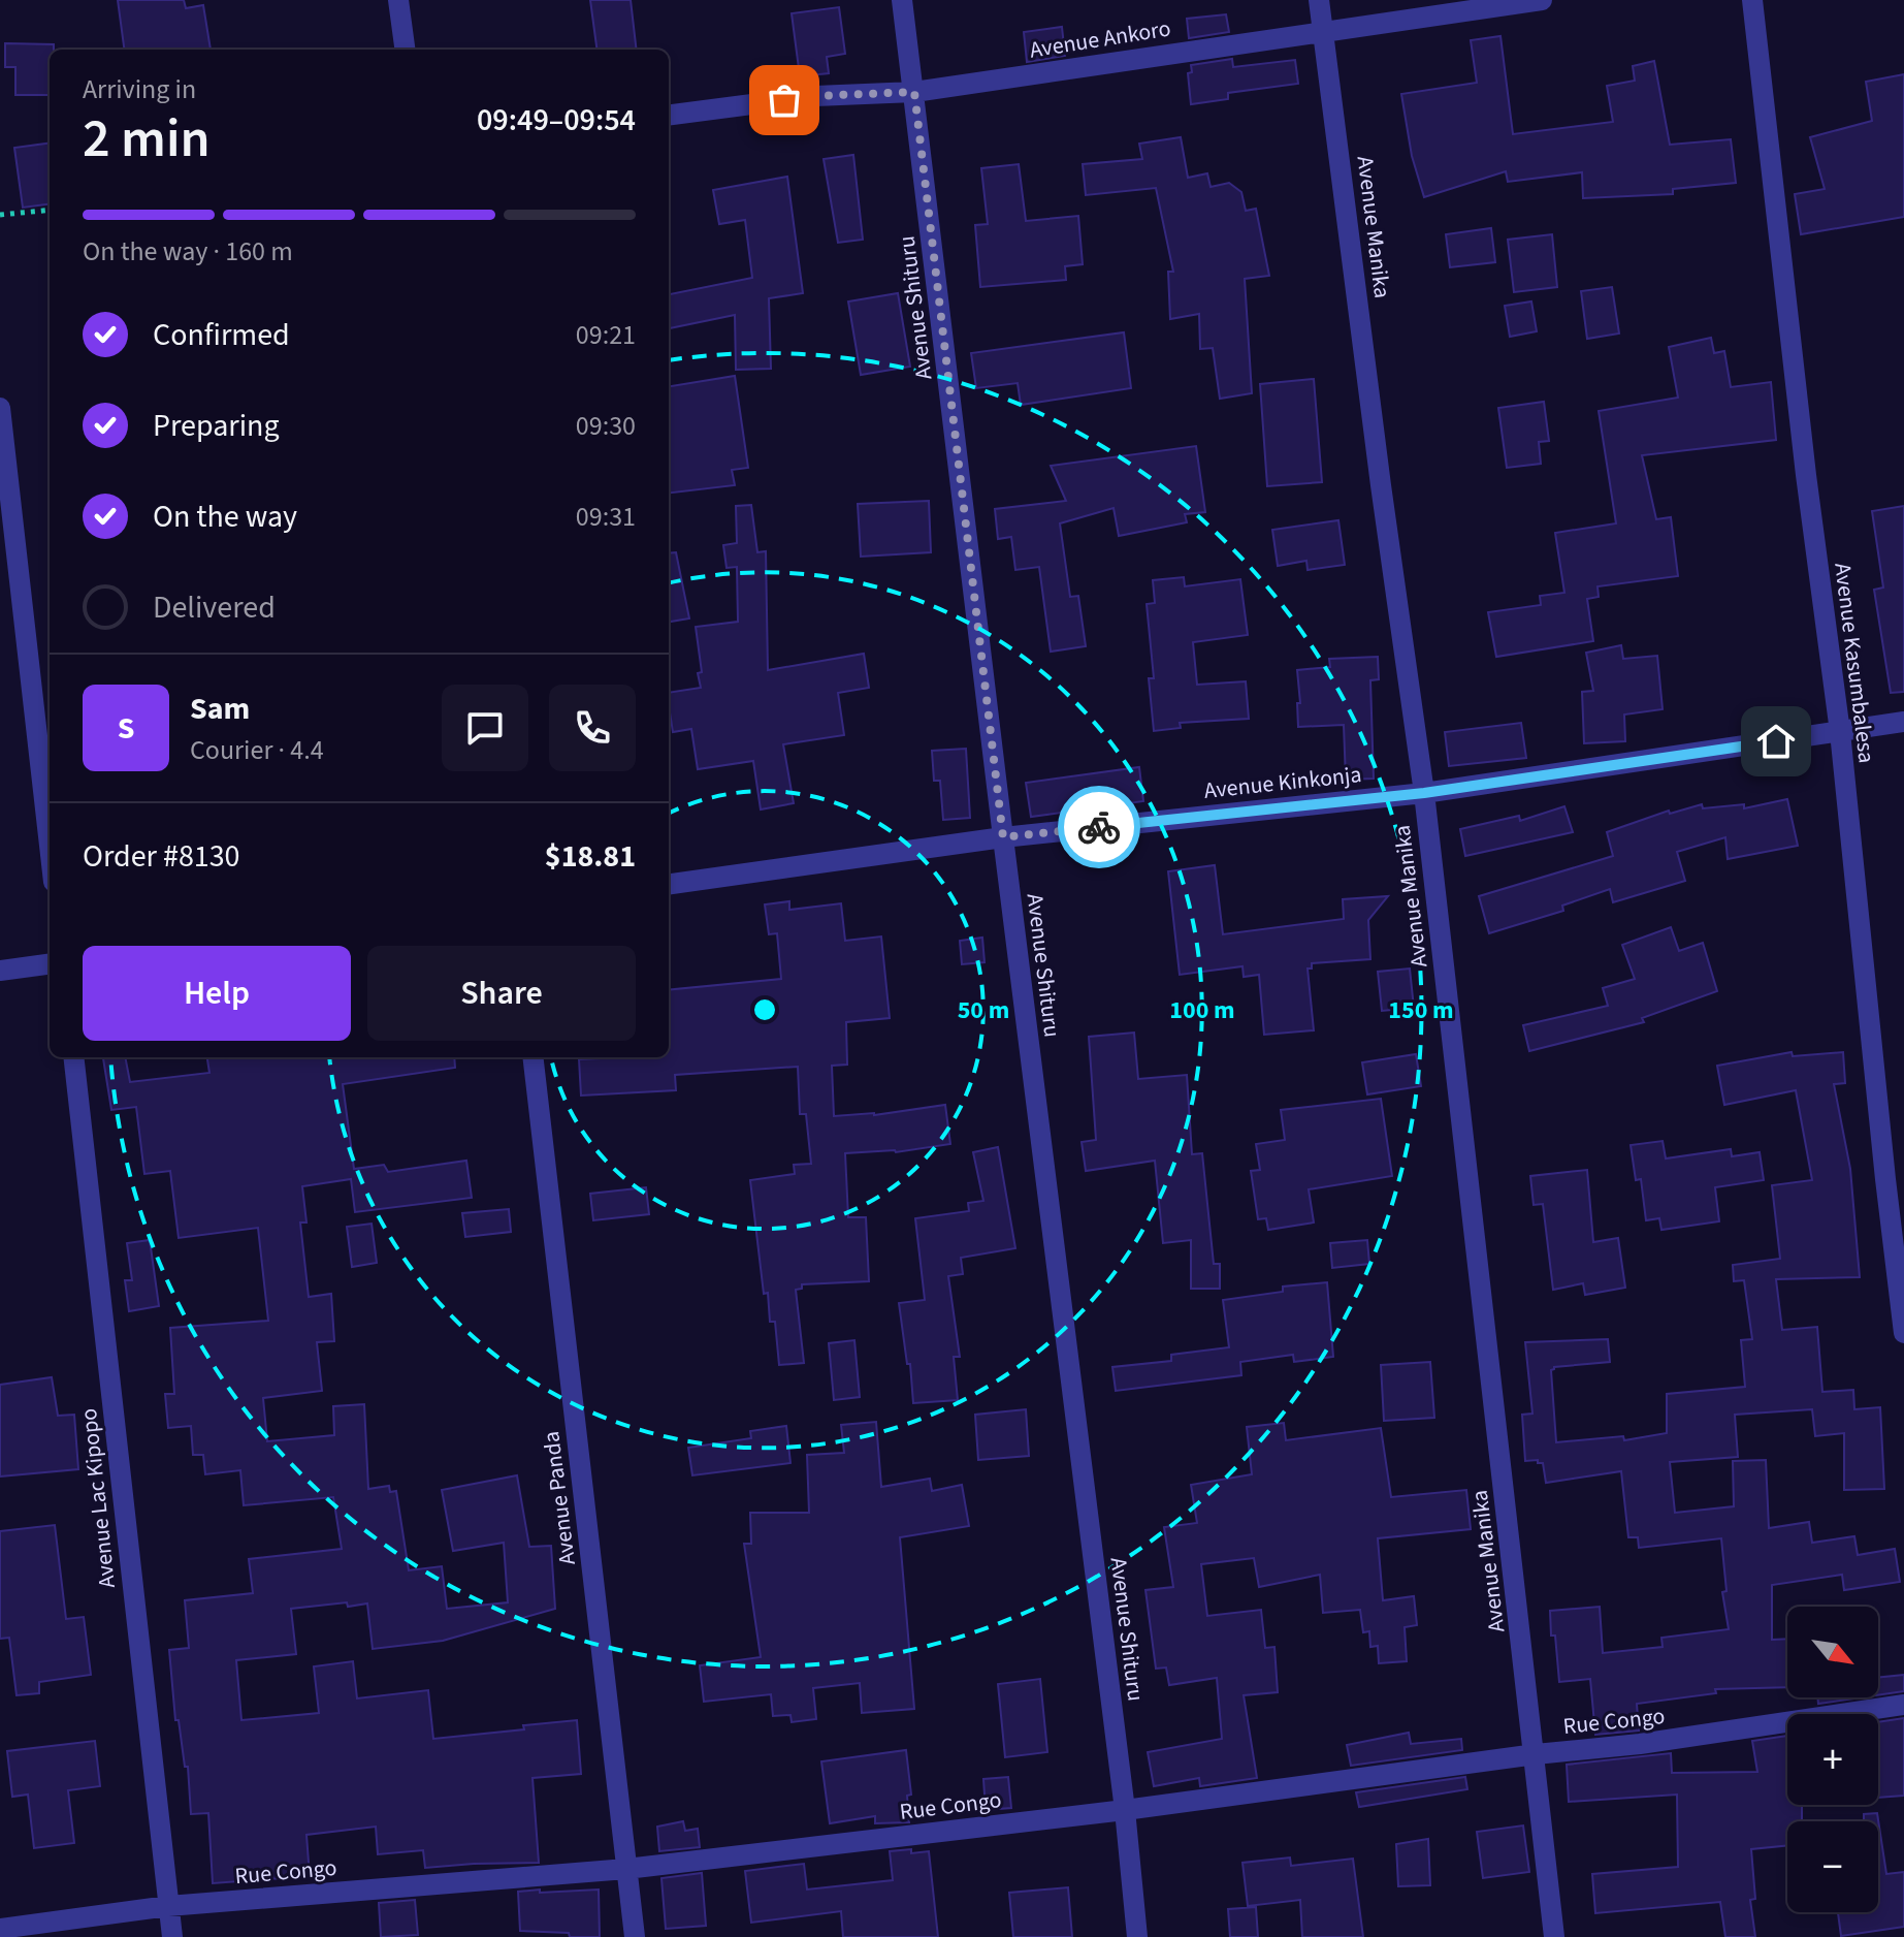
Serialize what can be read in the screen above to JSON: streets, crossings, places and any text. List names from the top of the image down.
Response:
{
  "streets": {
    "street": [
      "Avenue Ankoro",
      "Avenue Manika",
      "Avenue Shituru",
      "Avenue Kasumbalesa",
      "Avenue Kinkonja",
      "Avenue Lac Kipopo",
      "Avenue Panda",
      "Rue Congo"
    ]
  },
  "crossings": [
    ["Avenue Ankoro", "Avenue Manika"],
    ["Avenue Ankoro", "Avenue Shituru"],
    ["Avenue Manika", "Avenue Kinkonja"],
    ["Avenue Manika", "Rue Congo"],
    ["Avenue Shituru", "Avenue Kinkonja"],
    ["Avenue Shituru", "Rue Congo"],
    ["Avenue Kasumbalesa", "Avenue Kinkonja"],
    ["Avenue Lac Kipopo", "Rue Congo"],
    ["Avenue Panda", "Rue Congo"]
  ],
  "north": "bottom right",
  "page": {
    "heading": ["2 min", "Arriving in", "09:49–09:54"],
    "panel": [
      "Sam",
      "Courier · 4.4",
      "Order #8130",
      "$18.81"
    ],
    "bar": "On the way · 160 m",
    "list": [
      ["Confirmed", "09:21"],
      ["Preparing", "09:30"],
      ["On the way", "09:31"],
      "Delivered"
    ],
    "round": "S",
    "buttons": ["Help", "Share"],
    "map_buttons": ["+", "−"]
  },
  "rings": ["50 m", "100 m", "150 m"]
}
